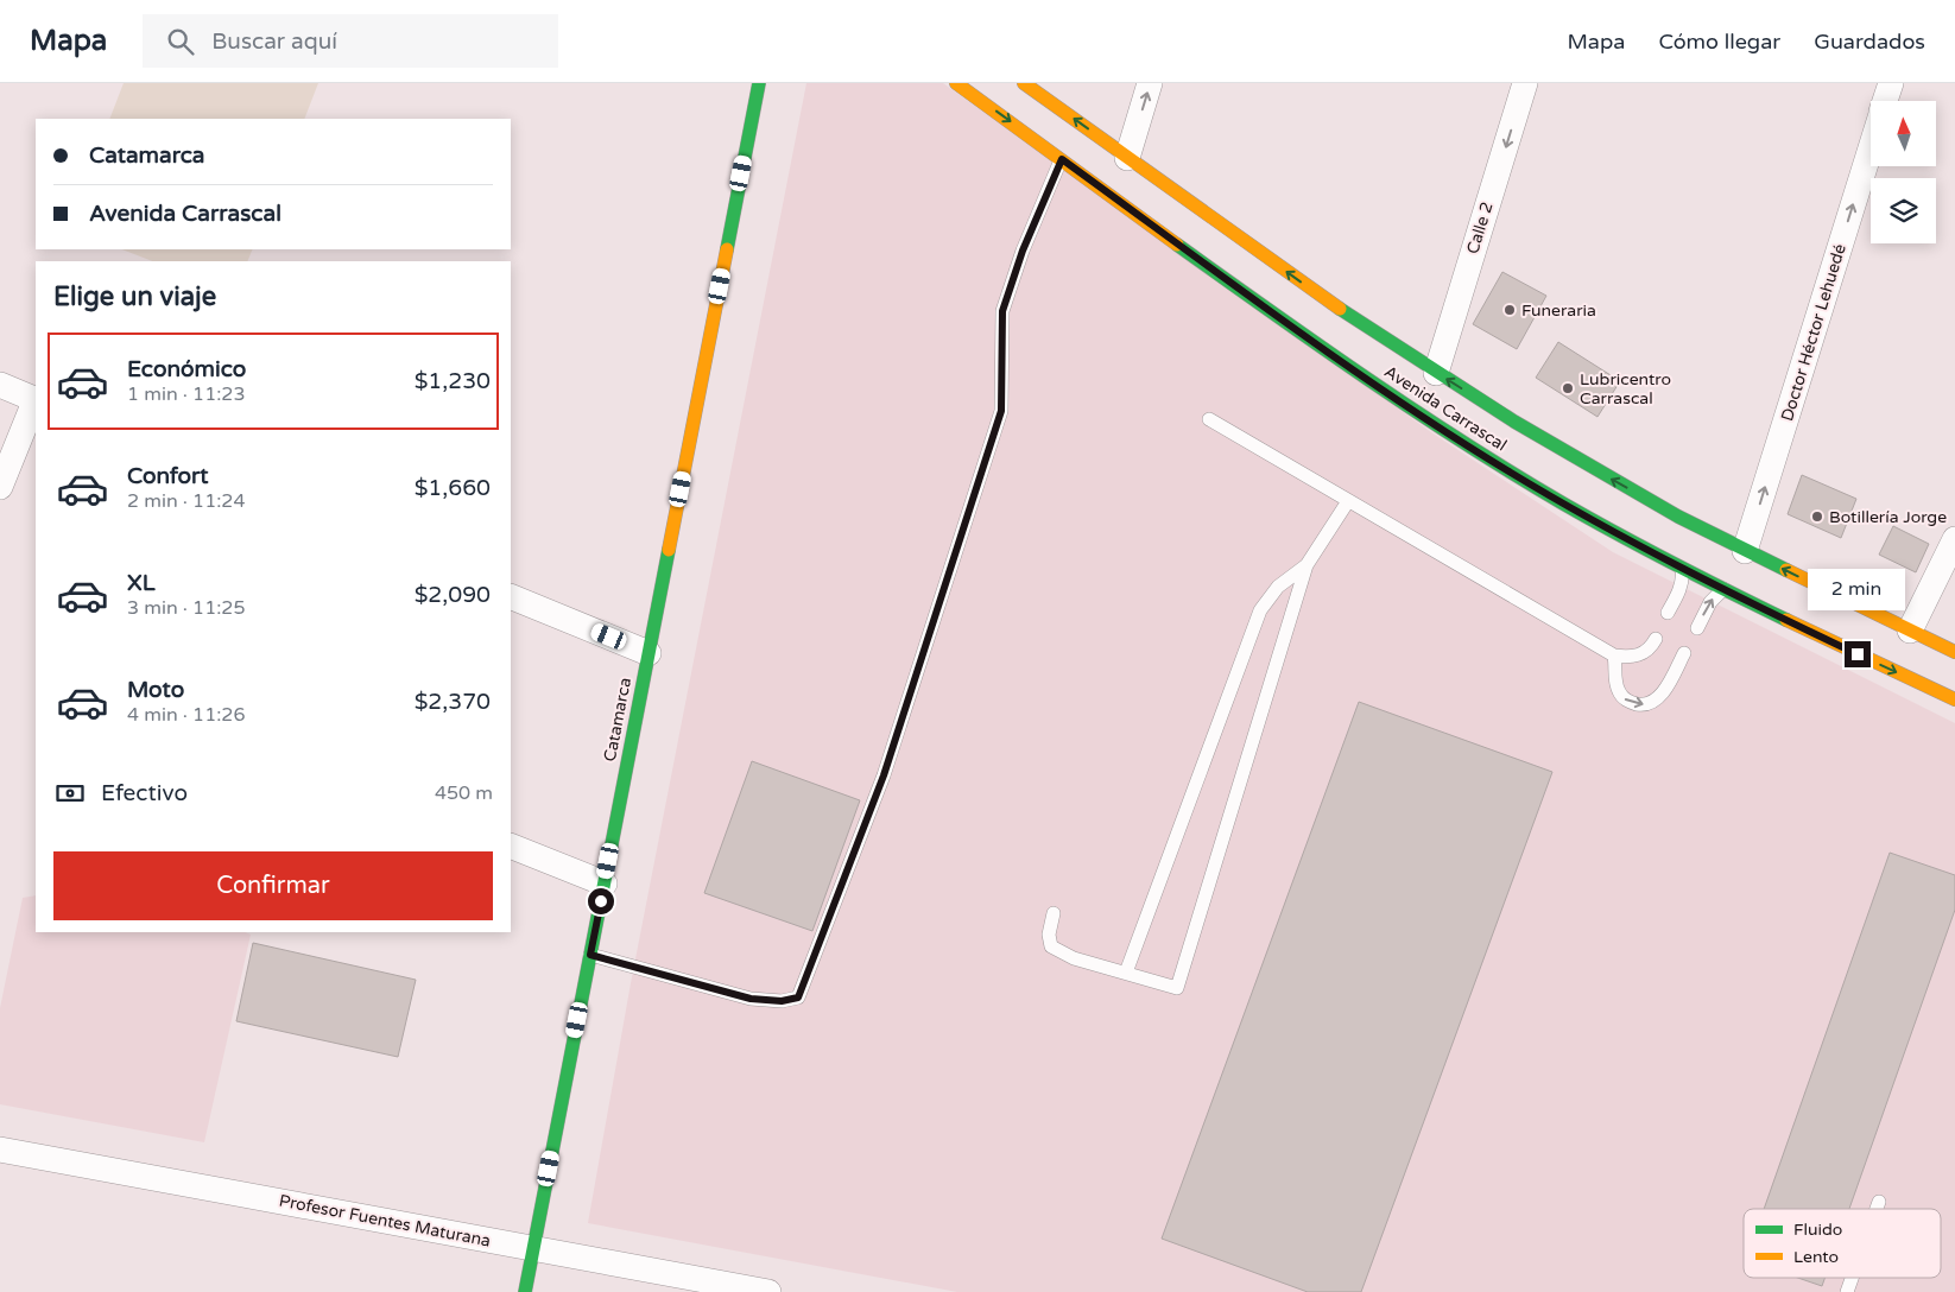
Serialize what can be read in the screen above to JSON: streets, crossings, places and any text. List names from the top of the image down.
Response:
{
  "streets": {
    "main road": ["Avenida Carrascal", "Catamarca"],
    "street": ["Calle 2", "Doctor Héctor Lehuedé", "Profesor Fuentes Maturana"]
  },
  "crossings": [
    ["Calle 2", "Avenida Carrascal"],
    ["Doctor Héctor Lehuedé", "Avenida Carrascal"],
    ["Catamarca", "Profesor Fuentes Maturana"]
  ],
  "one_way": ["Calle 2", "Doctor Héctor Lehuedé"],
  "places": ["Funeraria", "Lubricentro Carrascal", "Botillería Jorge"],
  "legend": ["Fluido", "Lento"],
  "north": "top",
  "page": {
    "header": "Mapa",
    "search": "Buscar aquí",
    "nav": ["Mapa", "Cómo llegar", "Guardados"],
    "banner": ["Catamarca", "Avenida Carrascal"],
    "heading": "Elige un viaje",
    "list": [
      {
        "name": "Económico",
        "note": "1 min · 11:23",
        "value": "$1,230"
      },
      {
        "name": "Confort",
        "note": "2 min · 11:24",
        "value": "$1,660"
      },
      {
        "name": "XL",
        "note": "3 min · 11:25",
        "value": "$2,090"
      },
      {
        "name": "Moto",
        "note": "4 min · 11:26",
        "value": "$2,370"
      }
    ],
    "bubble": "2 min",
    "pay": ["Efectivo", "450 m"],
    "buttons": "Confirmar"
  }
}
